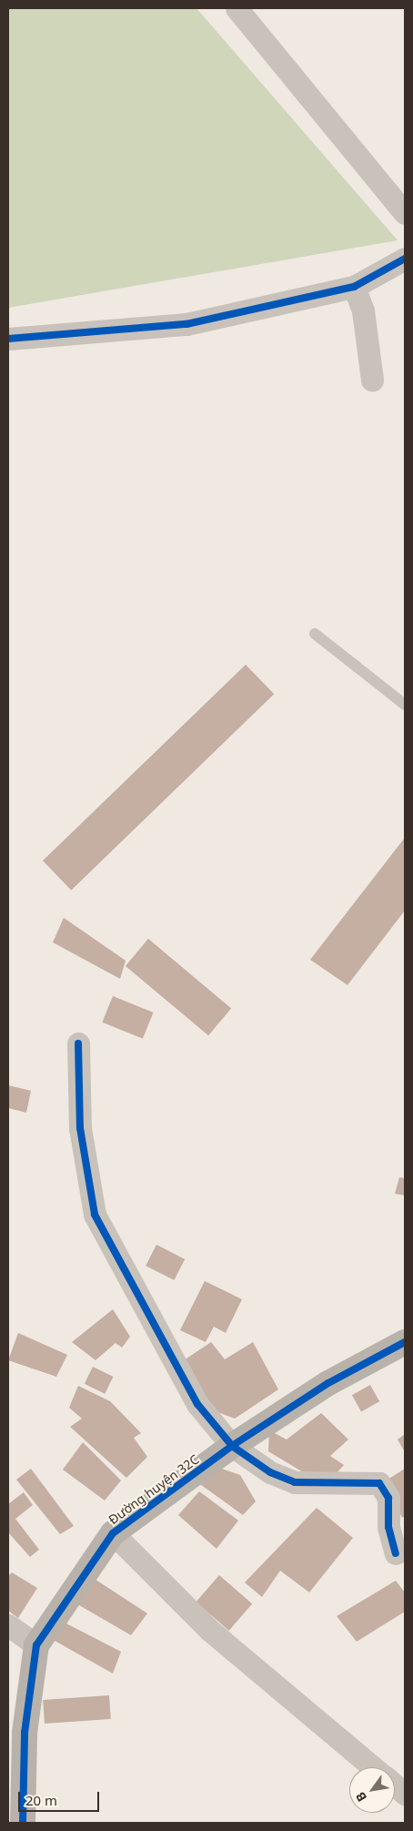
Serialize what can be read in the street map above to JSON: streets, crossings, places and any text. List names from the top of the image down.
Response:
{
  "streets": {
    "street": ["Đường huyện 32C"]
  },
  "scale_bar": "20 m",
  "north": "bottom left"
}
